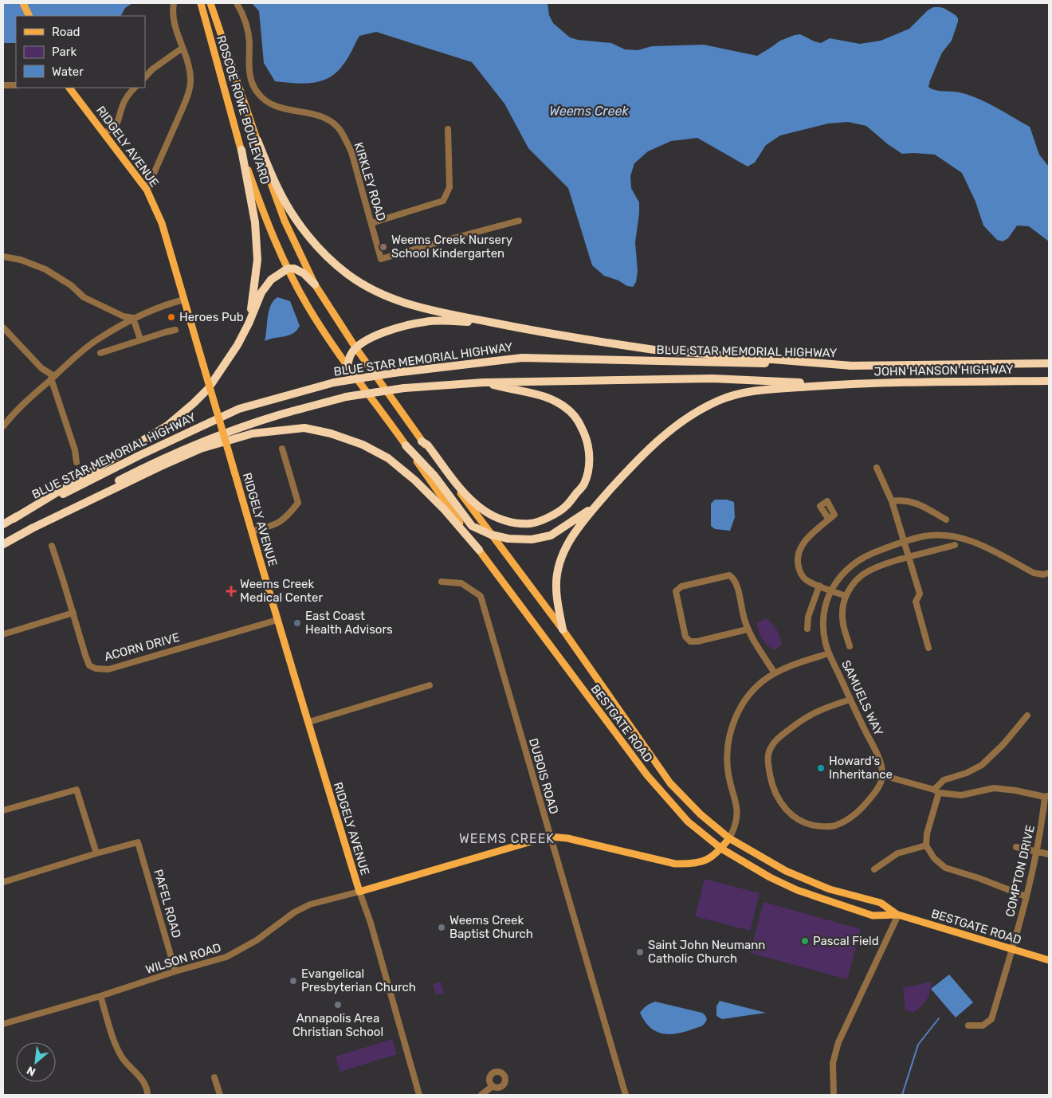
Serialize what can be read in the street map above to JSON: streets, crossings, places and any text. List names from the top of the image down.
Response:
{
  "streets": {
    "highway": ["BLUE STAR MEMORIAL HIGHWAY", "JOHN HANSON HIGHWAY"],
    "main road": ["ROSCOE ROWE BOULEVARD", "RIDGELY AVENUE", "BESTGATE ROAD"],
    "street": [
      "KIRKLEY ROAD",
      "ACORN DRIVE",
      "SAMUELS WAY",
      "DUBOIS ROAD",
      "COMPTON DRIVE",
      "PAFEL ROAD",
      "WILSON ROAD"
    ]
  },
  "crossings": [
    ["ROSCOE ROWE BOULEVARD", "BESTGATE ROAD"],
    ["RIDGELY AVENUE", "ACORN DRIVE"],
    ["RIDGELY AVENUE", "WILSON ROAD"],
    ["BLUE STAR MEMORIAL HIGHWAY", "JOHN HANSON HIGHWAY"],
    ["BESTGATE ROAD", "COMPTON DRIVE"],
    ["PAFEL ROAD", "WILSON ROAD"]
  ],
  "districts": ["WEEMS CREEK"],
  "water": ["Weems Creek"],
  "places": {
    "other": [
      "Weems Creek Nursery School Kindergarten",
      "Heroes Pub",
      "East Coast Health Advisors",
      "Howard's Inheritance",
      "Weems Creek Baptist Church",
      "Pascal Field",
      "Saint John Neumann Catholic Church",
      "Evangelical Presbyterian Church",
      "Annapolis Area Christian School"
    ],
    "health": ["Weems Creek Medical Center"]
  },
  "legend": ["Road", "Park", "Water"],
  "north": "bottom left"
}
